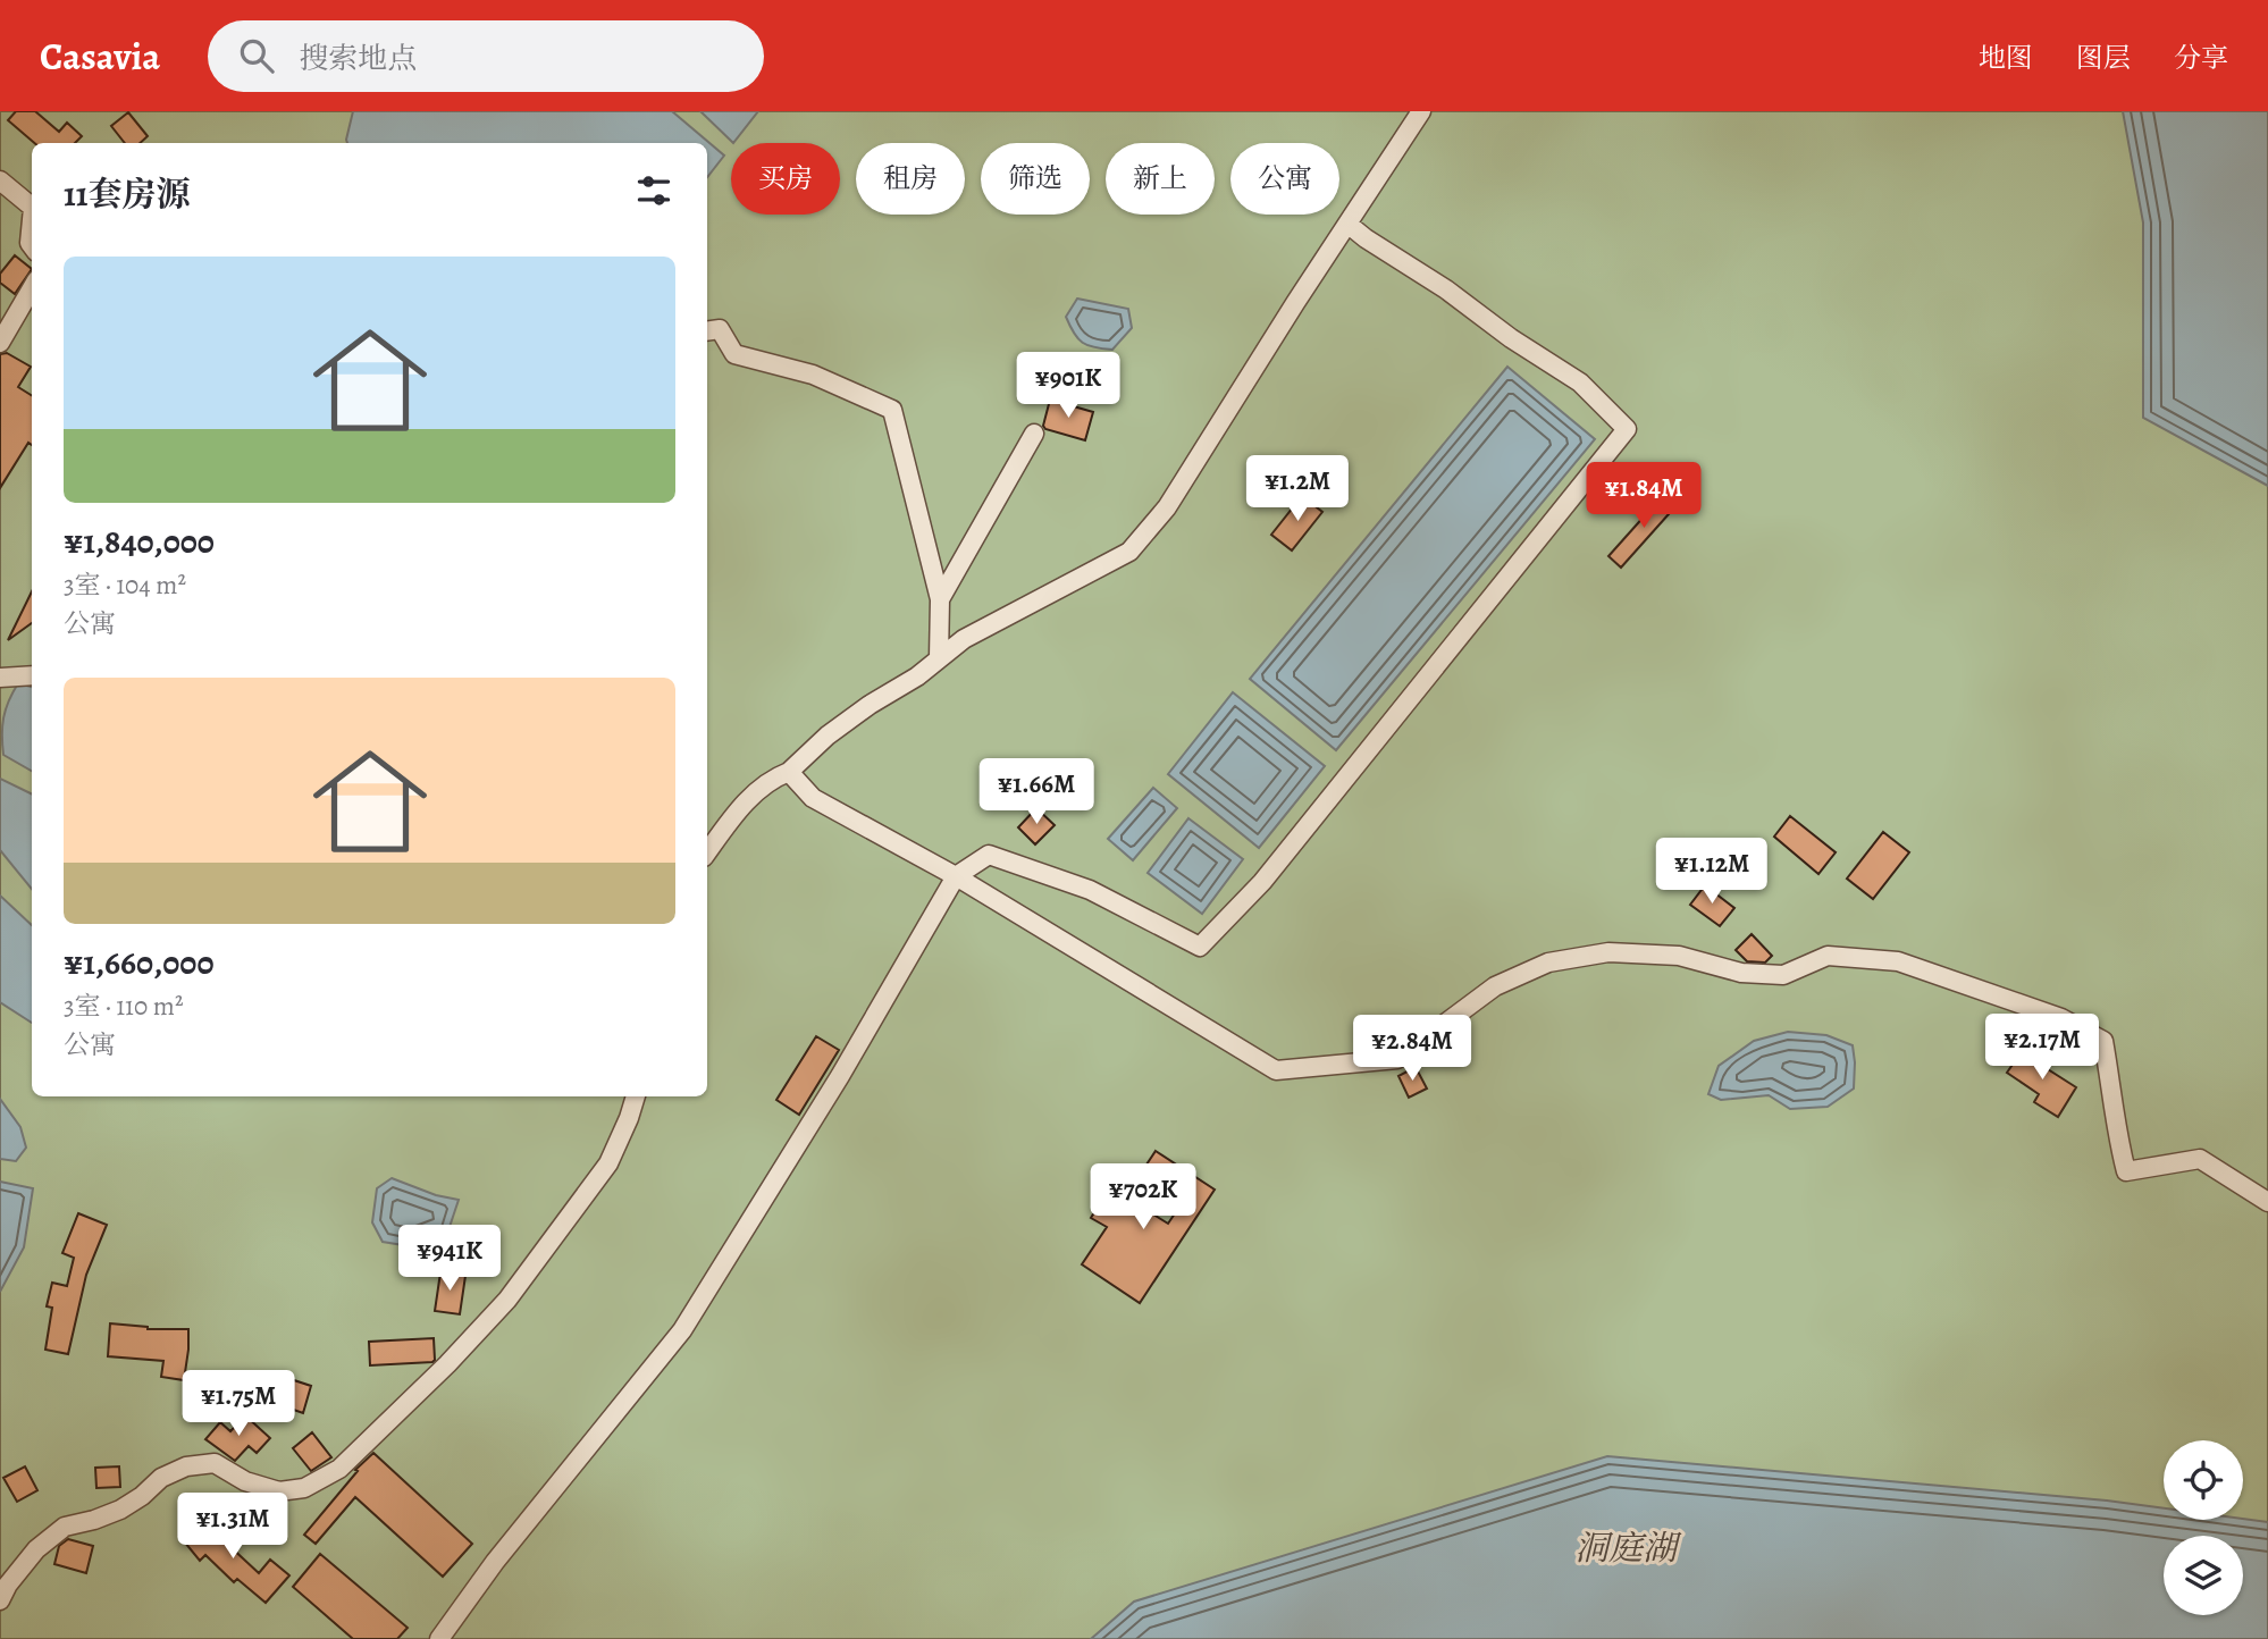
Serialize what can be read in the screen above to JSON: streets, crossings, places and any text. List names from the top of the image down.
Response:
{
  "water": ["洞庭湖"],
  "page": {
    "header": "Casavia",
    "search": "搜索地点",
    "nav": ["地图", "图层", "分享"],
    "chip": [
      "买房",
      "租房",
      "筛选",
      "新上",
      "公寓"
    ],
    "heading": "11套房源",
    "list": [
      {
        "name": "¥1,840,000",
        "note": "3室 · 104 m² · 公寓"
      },
      {
        "name": "¥1,660,000",
        "note": "3室 · 110 m² · 公寓"
      }
    ],
    "price": [
      "¥901K",
      "¥1.2M",
      "¥1.84M",
      "¥1.66M",
      "¥1.12M",
      "¥2.17M",
      "¥2.84M",
      "¥702K",
      "¥941K",
      "¥1.75M",
      "¥1.31M"
    ]
  }
}
